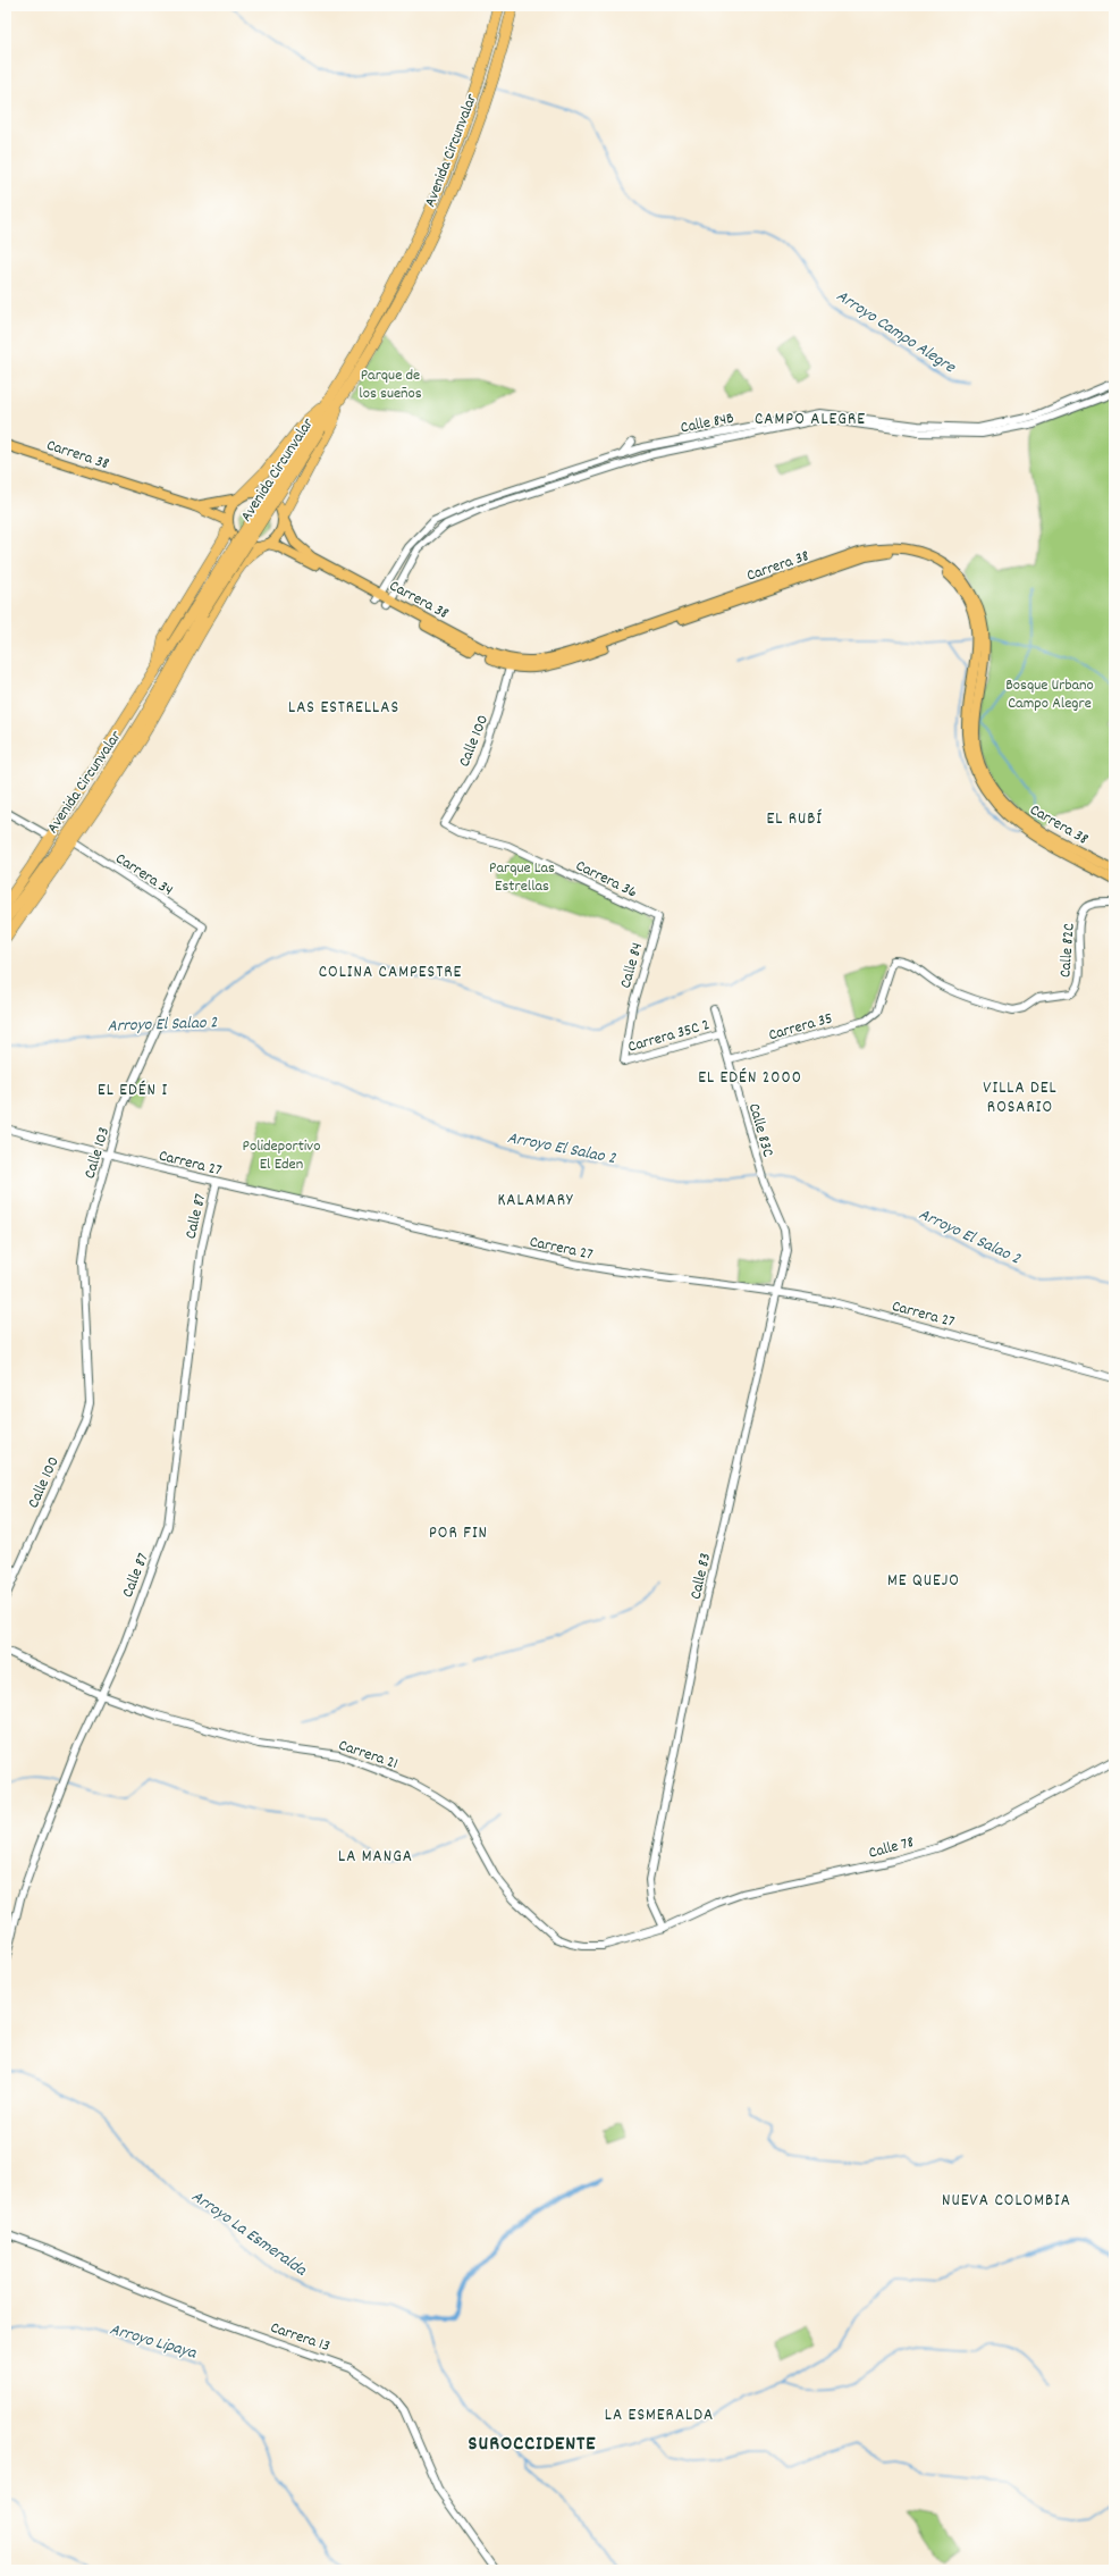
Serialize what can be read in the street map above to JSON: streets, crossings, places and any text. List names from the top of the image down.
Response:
{
  "streets": {
    "highway": ["Avenida Circunvalar"],
    "main road": ["Carrera 38"],
    "street": [
      "Calle 84B",
      "Calle 100",
      "Carrera 34",
      "Carrera 36",
      "Calle 82C",
      "Calle 84",
      "Carrera 35",
      "Carrera 35C 2",
      "Calle 83C",
      "Calle 103",
      "Carrera 27",
      "Calle 87",
      "Calle 83",
      "Carrera 21",
      "Calle 78",
      "Carrera 13"
    ]
  },
  "crossings": [
    ["Calle 84B", "Carrera 38"],
    ["Carrera 38", "Calle 100"],
    ["Calle 100", "Carrera 36"],
    ["Calle 100", "Calle 103"],
    ["Carrera 34", "Calle 103"],
    ["Carrera 36", "Calle 84"],
    ["Calle 82C", "Carrera 35"],
    ["Calle 84", "Carrera 35C 2"],
    ["Carrera 35", "Calle 83C"],
    ["Carrera 35C 2", "Calle 83C"],
    ["Calle 83C", "Calle 83"],
    ["Calle 103", "Carrera 27"],
    ["Carrera 27", "Calle 87"],
    ["Carrera 27", "Calle 83"],
    ["Calle 87", "Carrera 21"],
    ["Calle 83", "Carrera 21"],
    ["Calle 83", "Calle 78"],
    ["Carrera 21", "Calle 78"]
  ],
  "districts": [
    "CAMPO ALEGRE",
    "LAS ESTRELLAS",
    "EL RUBÍ",
    "COLINA CAMPESTRE",
    "EL EDÉN 2000",
    "VILLA DEL ROSARIO",
    "EL EDÉN I",
    "KALAMARY",
    "POR FIN",
    "ME QUEJO",
    "LA MANGA",
    "NUEVA COLOMBIA",
    "LA ESMERALDA",
    "SUROCCIDENTE"
  ],
  "water": [
    "Arroyo Campo Alegre",
    "Arroyo El Salao 2",
    "Arroyo La Esmeralda",
    "Arroyo Lipaya"
  ],
  "parks": [
    "Parque de los sueños",
    "Bosque Urbano Campo Alegre",
    "Parque Las Estrellas",
    "Polideportivo El Eden"
  ]
}
